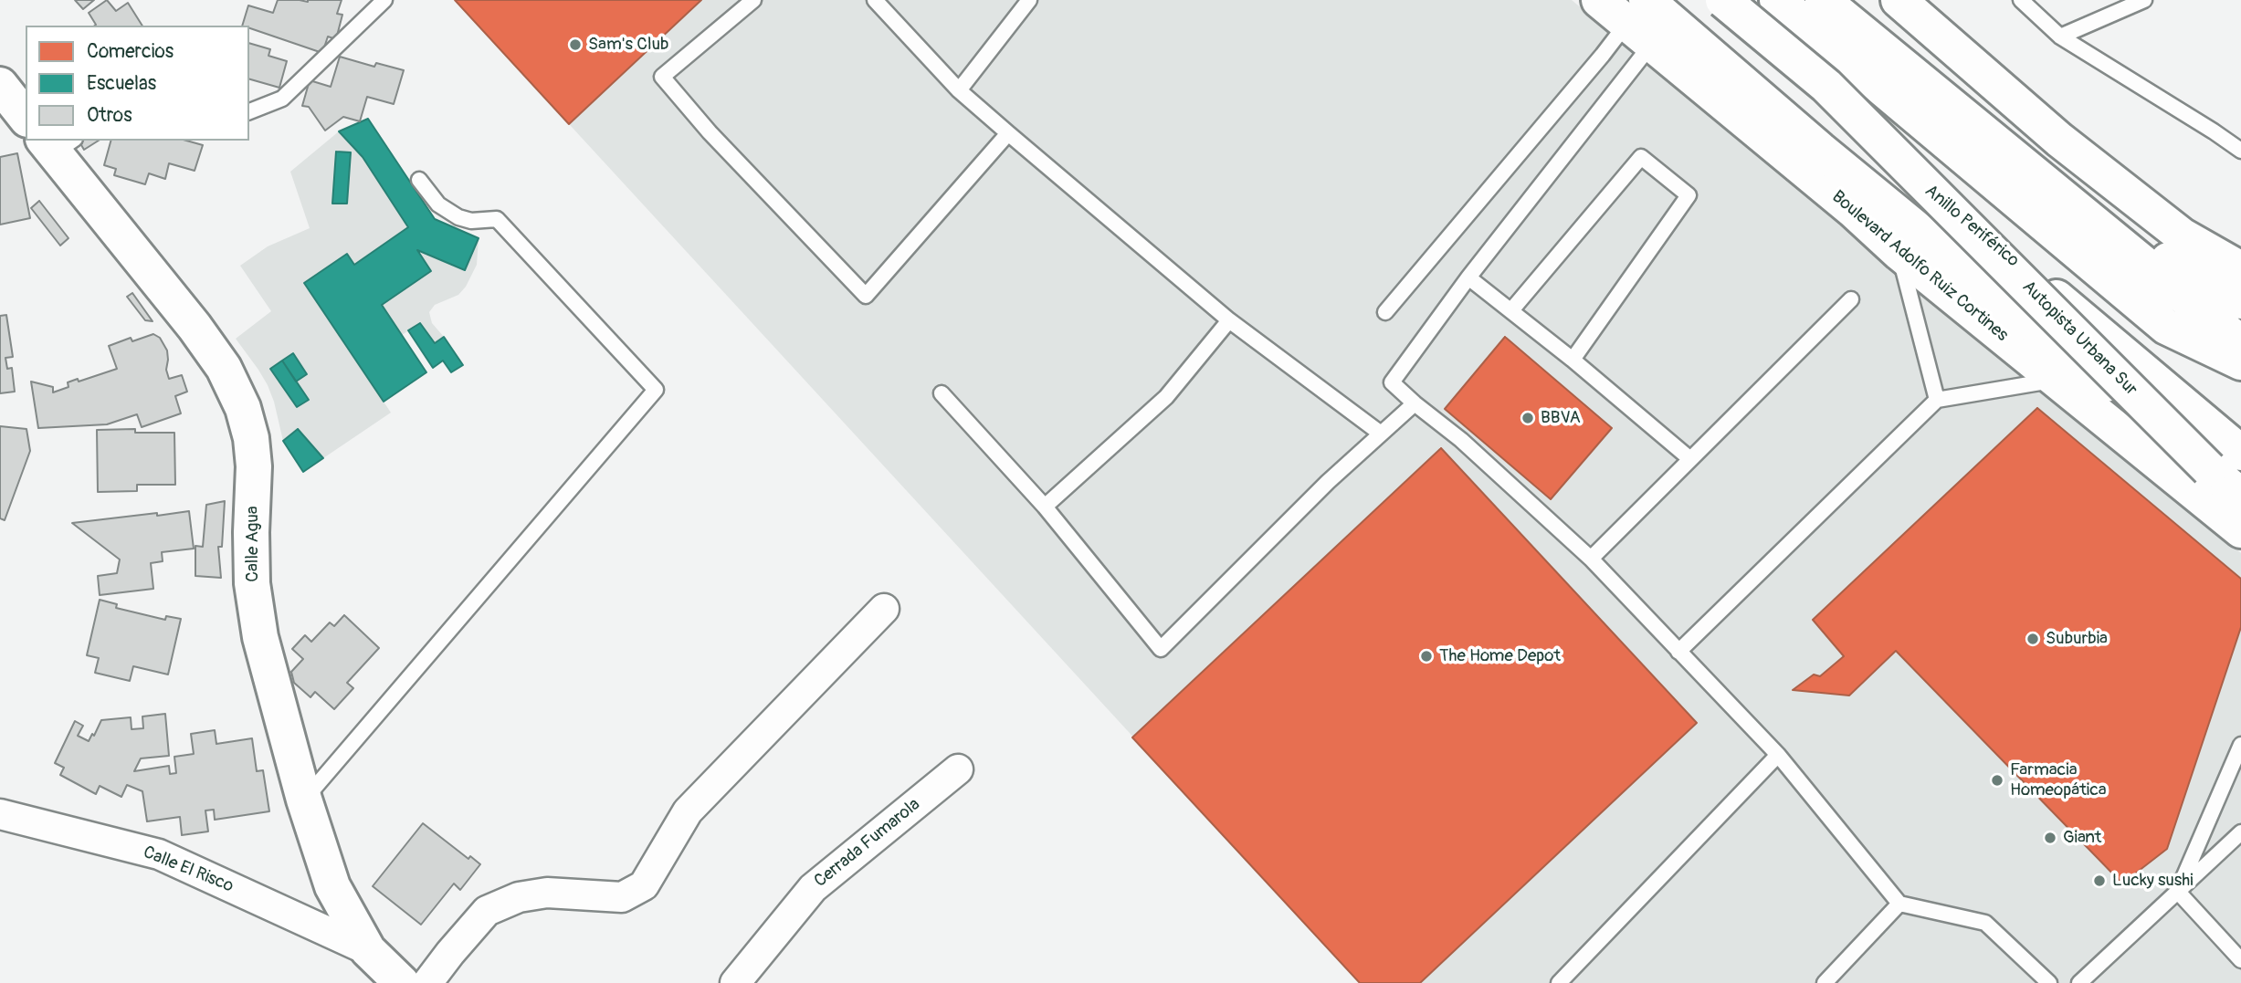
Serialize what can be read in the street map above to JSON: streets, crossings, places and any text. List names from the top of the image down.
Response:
{
  "streets": {
    "main road": [
      "Anillo Periférico",
      "Boulevard Adolfo Ruiz Cortines",
      "Autopista Urbana Sur",
      "Calle Agua"
    ],
    "street": ["Cerrada Fumarola", "Calle El Risco"]
  },
  "crossings": [
    ["Calle Agua", "Calle El Risco"]
  ],
  "places": [
    "Sam's Club",
    "BBVA",
    "Suburbia",
    "The Home Depot",
    "Farmacia Homeopática",
    "Giant",
    "Lucky sushi"
  ],
  "legend": ["Comercios", "Escuelas", "Otros"]
}
